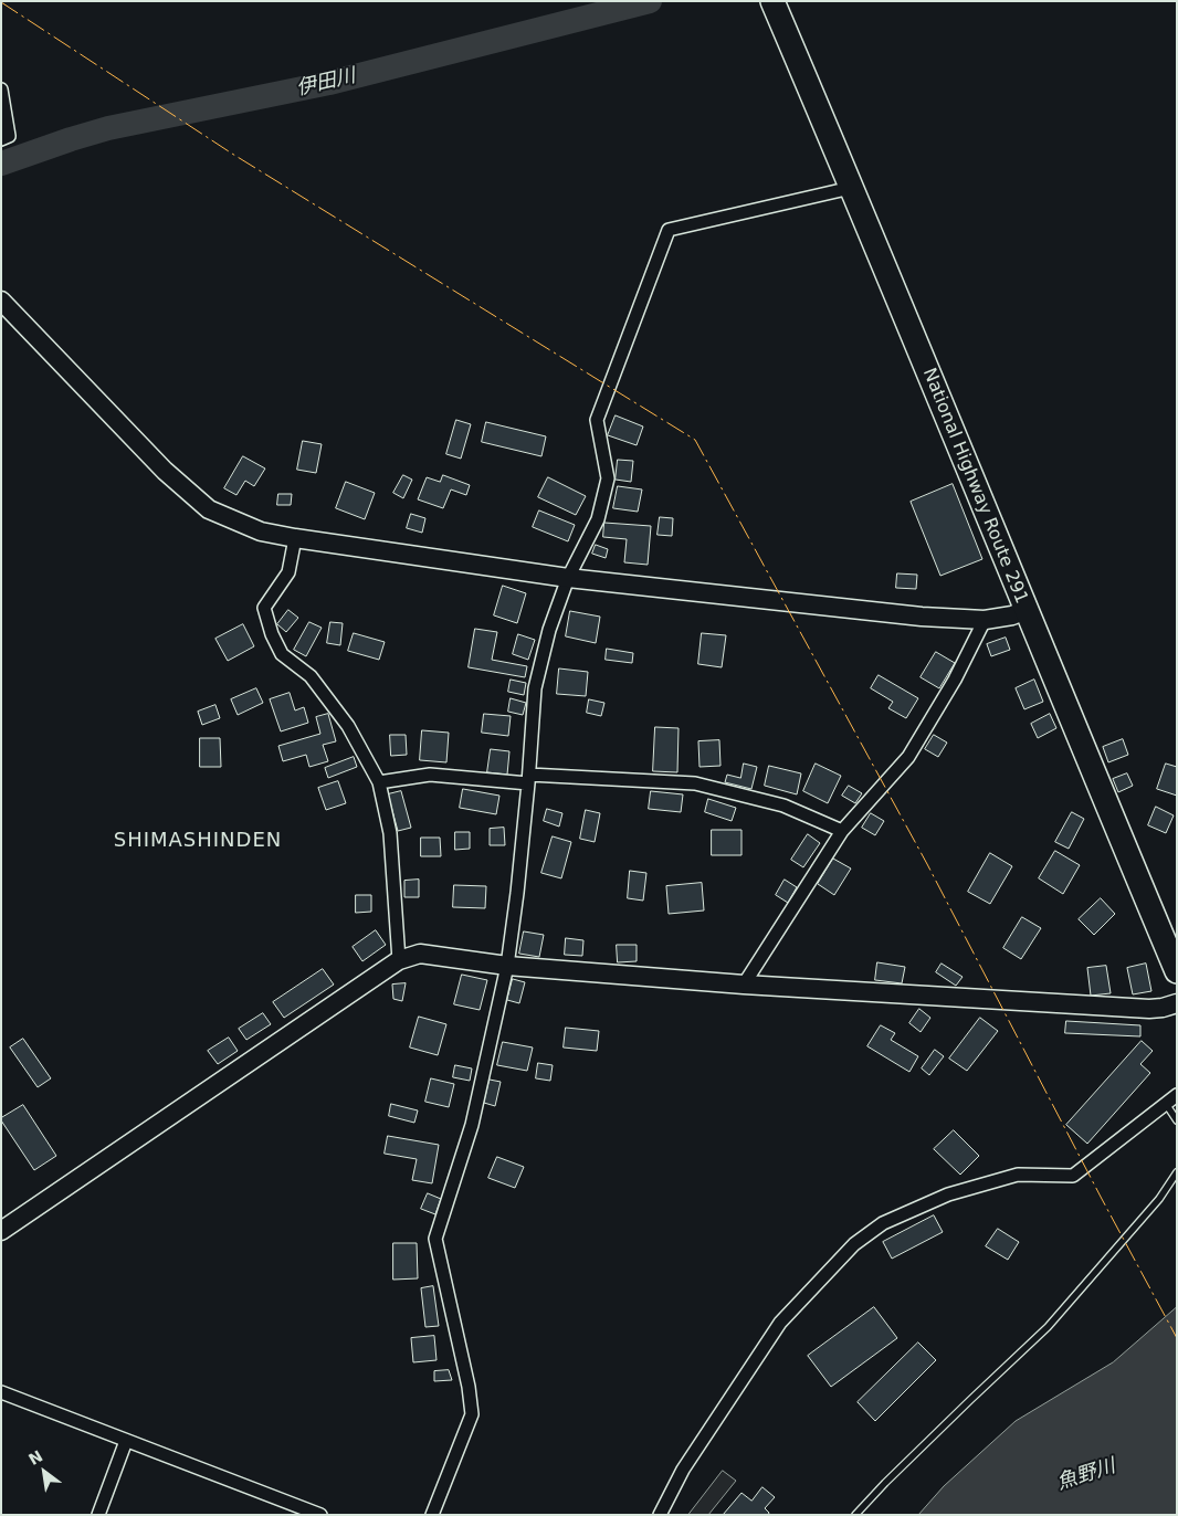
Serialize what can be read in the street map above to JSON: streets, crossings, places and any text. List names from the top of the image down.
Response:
{
  "streets": {
    "highway": ["National Highway Route 291"]
  },
  "districts": ["SHIMASHINDEN"],
  "water": ["伊田川", "魚野川"],
  "north": "top left"
}
